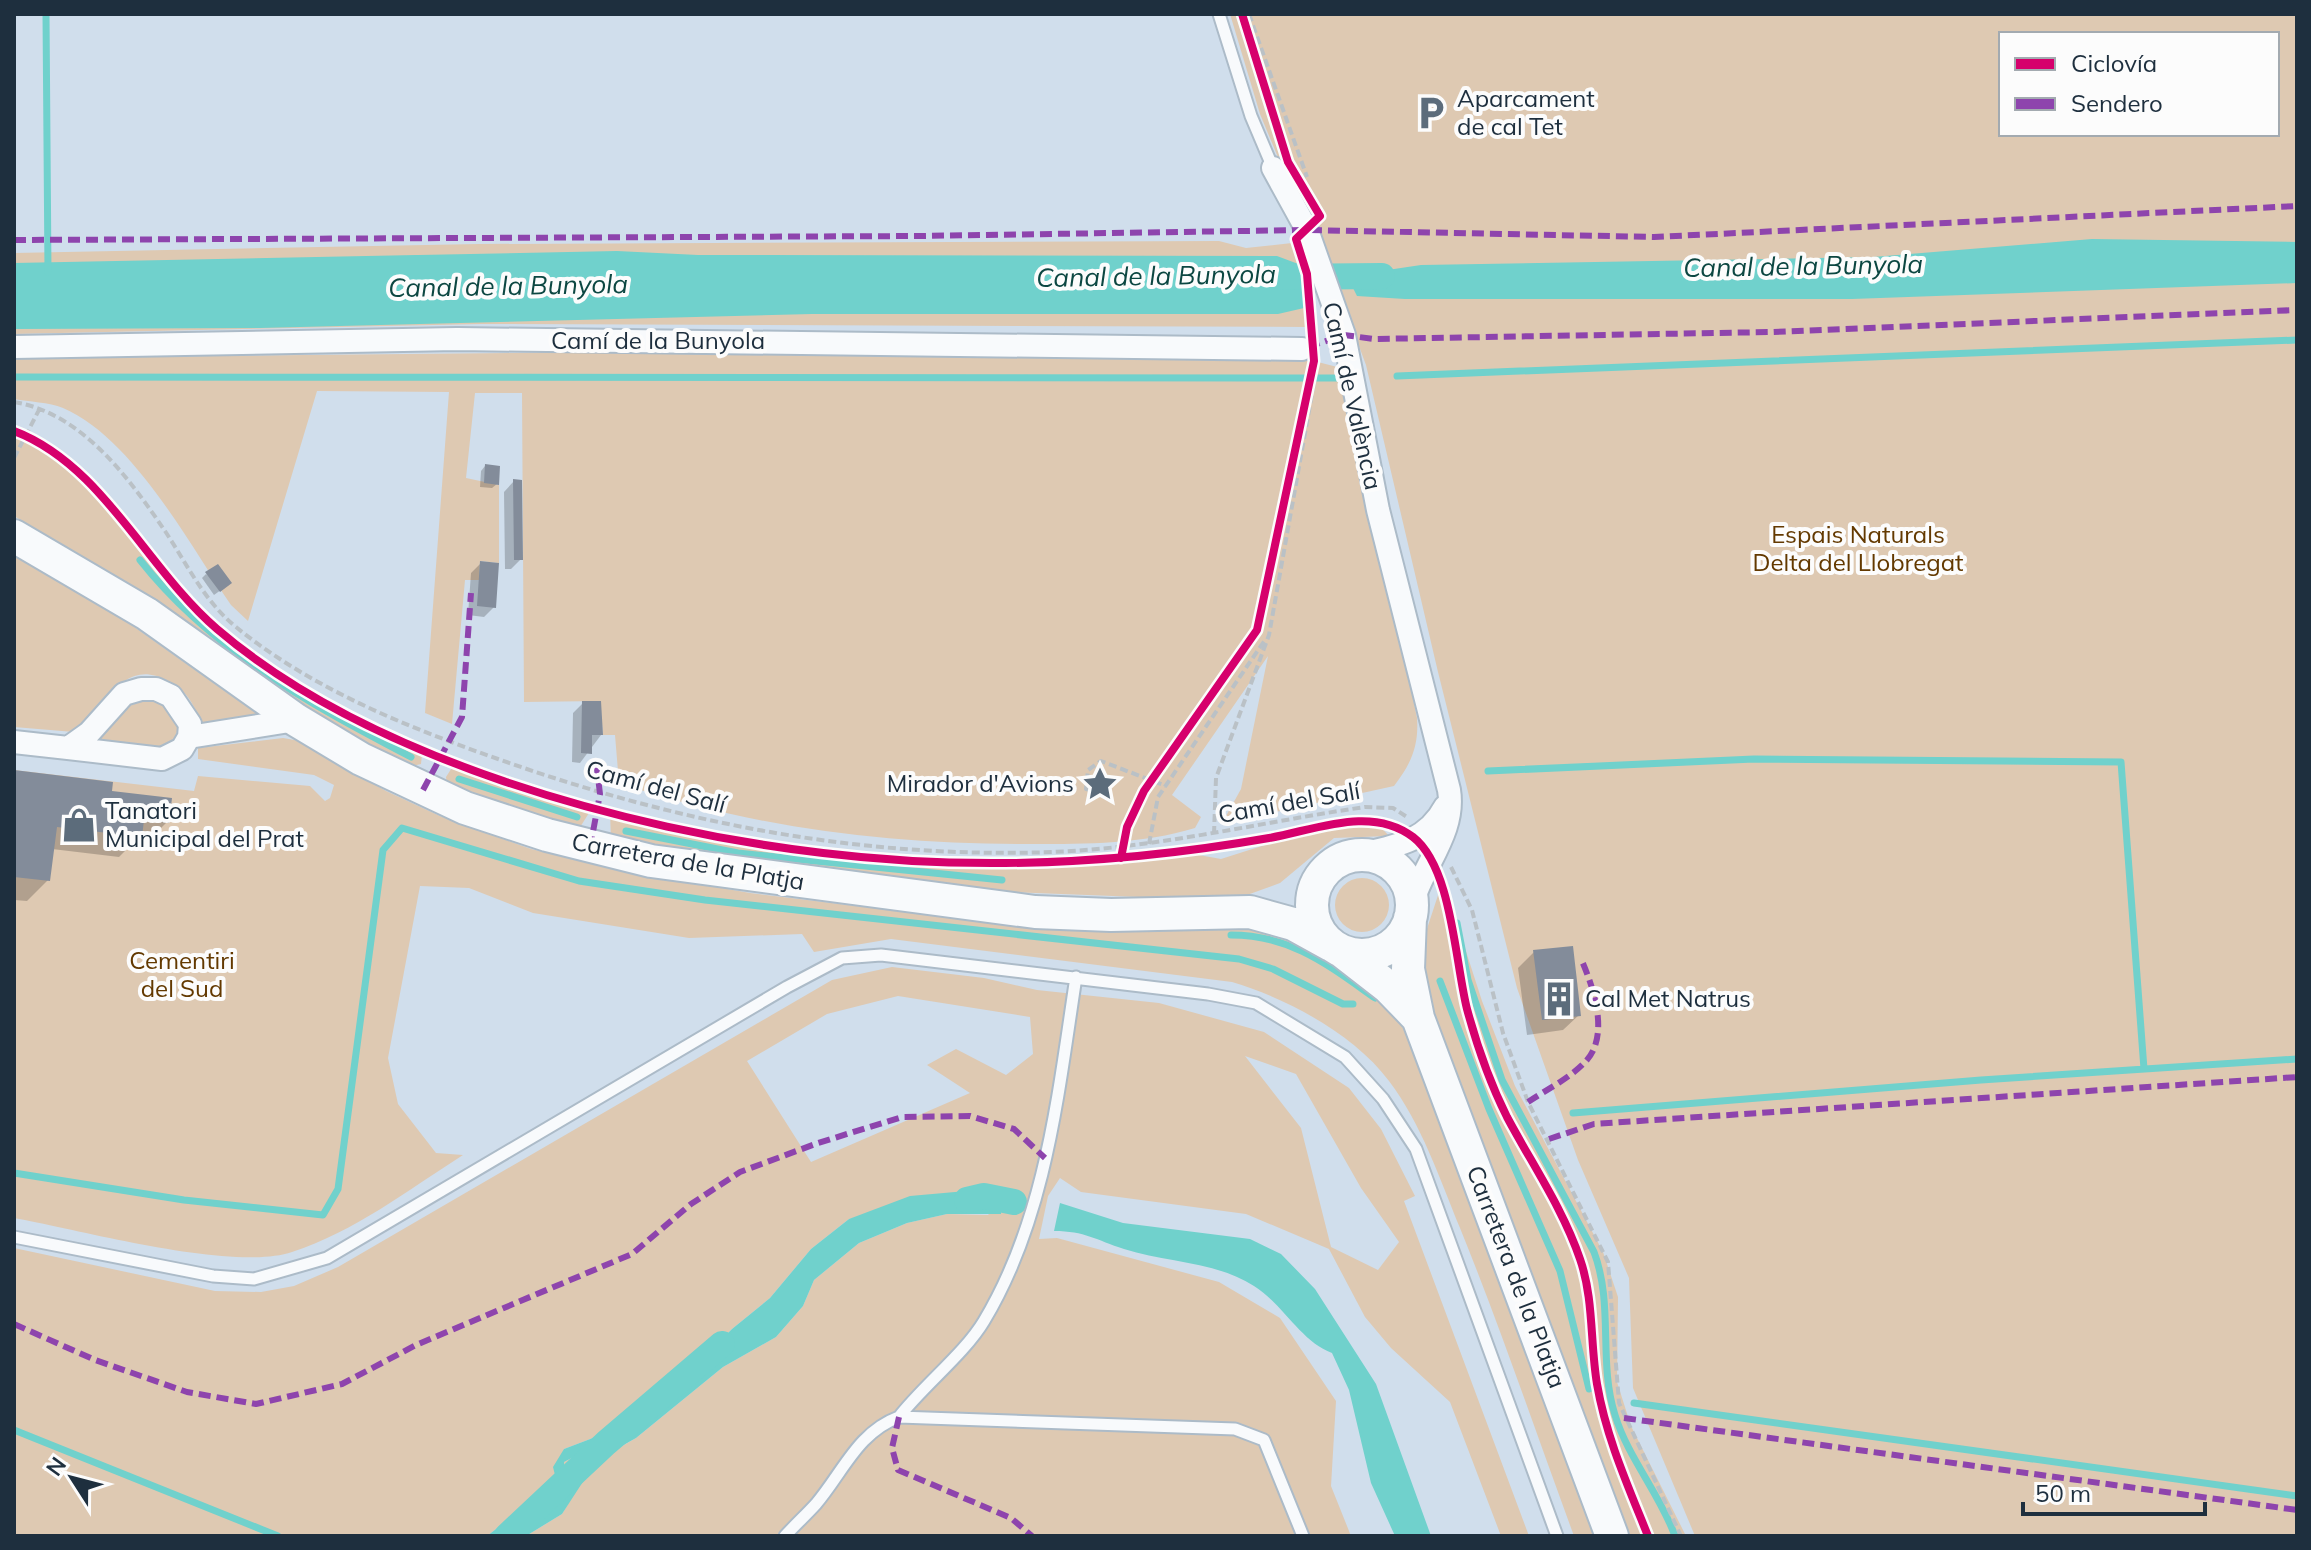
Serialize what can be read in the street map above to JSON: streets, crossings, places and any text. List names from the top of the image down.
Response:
{
  "streets": {
    "street": ["Camí de la Bunyola", "Camí de València", "Carretera de la Platja"],
    "cycle path": ["Camí del Salí"]
  },
  "crossings": [
    ["Camí de València", "Carretera de la Platja"]
  ],
  "water": ["Canal de la Bunyola"],
  "parks": ["Espais Naturals Delta del Llobregat", "Cementiri del Sud"],
  "places": {
    "parking": ["Aparcament de cal Tet"],
    "place": ["Mirador d'Avions"],
    "shop": ["Tanatori Municipal del Prat"],
    "building": ["Cal Met Natrus"]
  },
  "legend": ["Ciclovía", "Sendero"],
  "scale_bar": "50 m",
  "north": "top left"
}
